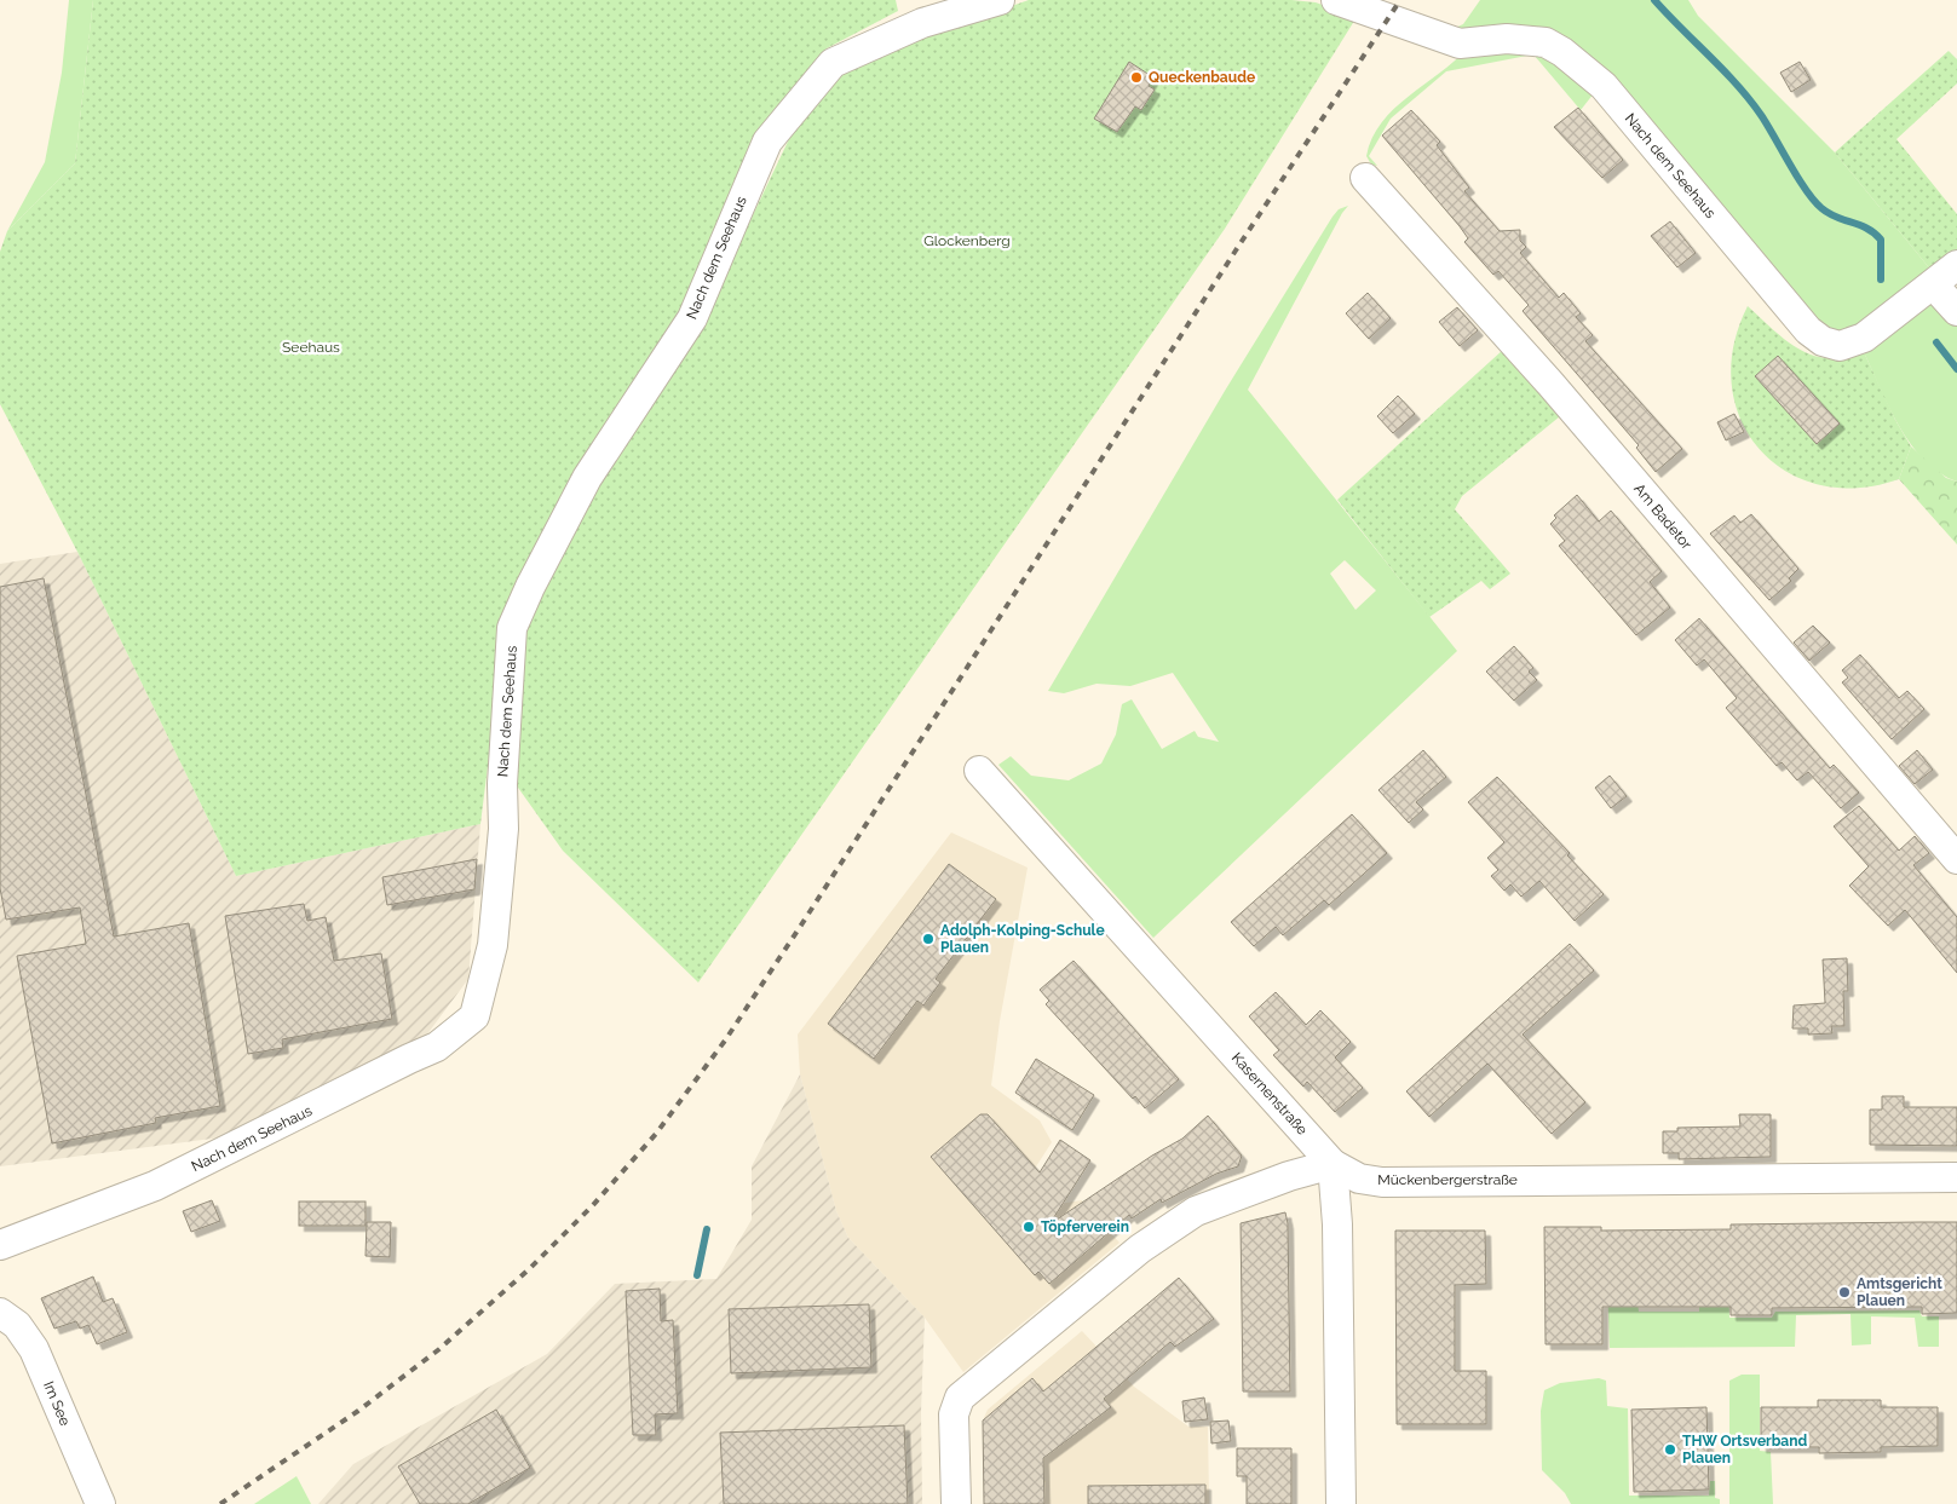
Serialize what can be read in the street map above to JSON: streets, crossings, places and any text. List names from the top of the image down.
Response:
{
  "streets": {
    "street": [
      "Nach dem Seehaus",
      "Am Badetor",
      "Kasernenstraße",
      "Mückenbergerstraße",
      "Im See"
    ]
  },
  "crossings": [
    ["Kasernenstraße", "Mückenbergerstraße"]
  ],
  "parks": ["Glockenberg", "Seehaus"],
  "places": [
    "Queckenbaude",
    "Adolph-Kolping-Schule Plauen",
    "Töpferverein",
    "Amtsgericht Plauen",
    "THW Ortsverband Plauen"
  ]
}
